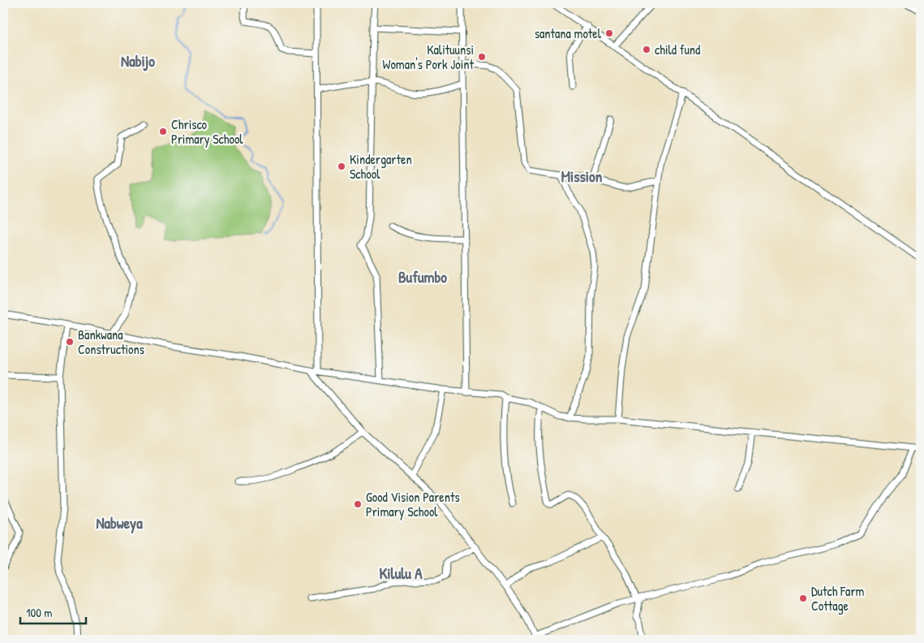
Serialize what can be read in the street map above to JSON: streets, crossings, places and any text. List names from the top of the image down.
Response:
{
  "districts": [
    "Nabijo",
    "Mission",
    "Bufumbo",
    "Nabweya",
    "Kilulu A"
  ],
  "places": [
    "santana motel",
    "child fund",
    "Kalituunsi Woman's Pork Joint",
    "Chrisco Primary School",
    "Kindergarten School",
    "Bankwana Constructions",
    "Good Vision Parents Primary School",
    "Dutch Farm Cottage"
  ],
  "scale_bar": "100 m"
}
